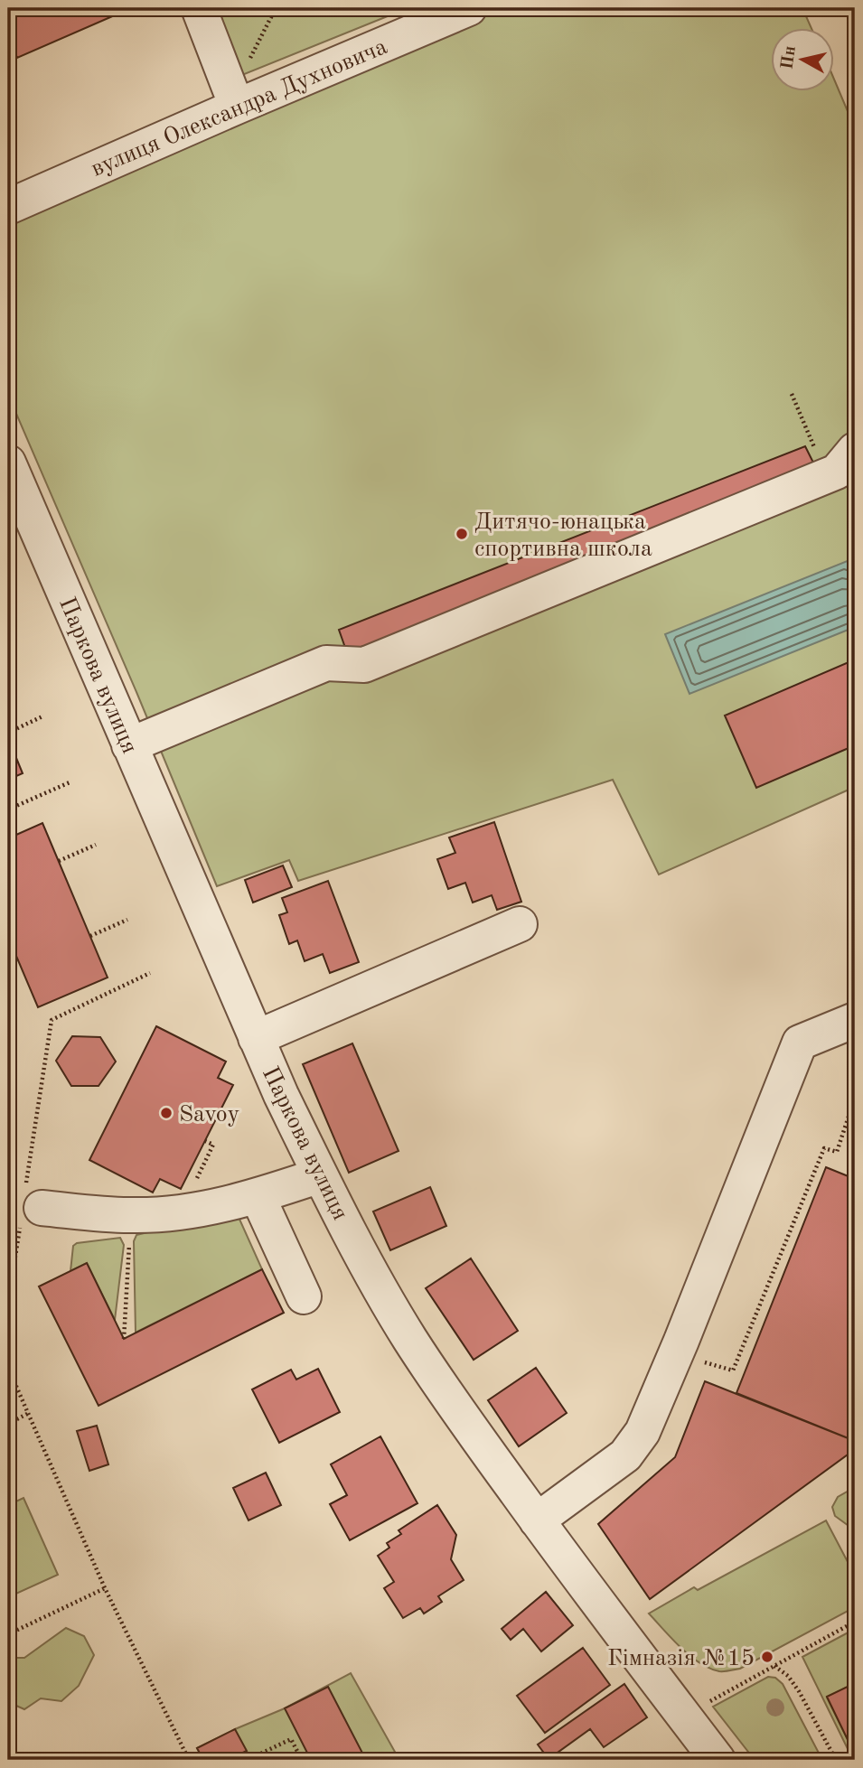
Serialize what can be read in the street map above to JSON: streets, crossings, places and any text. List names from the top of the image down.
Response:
{
  "streets": {
    "street": ["вулиця Олександра Духновича", "Паркова вулиця"]
  },
  "places": ["Дитячо-юнацька спортивна школа", "Savoy", "Гімназія №15"],
  "north": "left"
}
